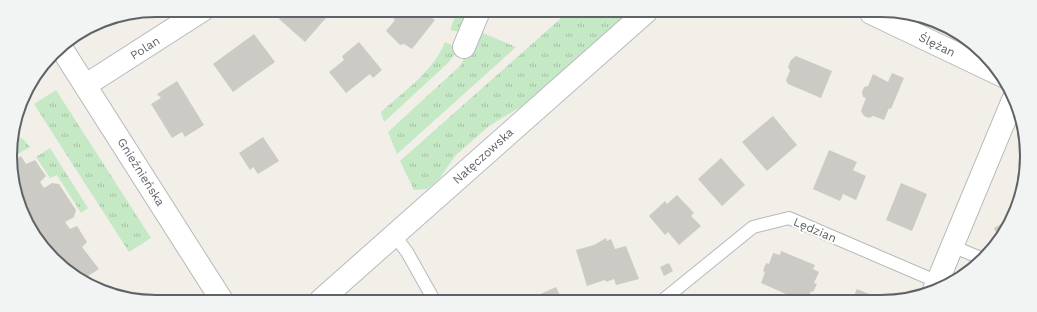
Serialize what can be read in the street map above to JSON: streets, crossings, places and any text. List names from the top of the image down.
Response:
{
  "streets": {
    "street": [
      "Ślężan",
      "Polan",
      "Nałęczowska",
      "Gnieźnieńska",
      "Lędzian"
    ]
  },
  "crossings": [
    ["Polan", "Gnieźnieńska"]
  ]
}
